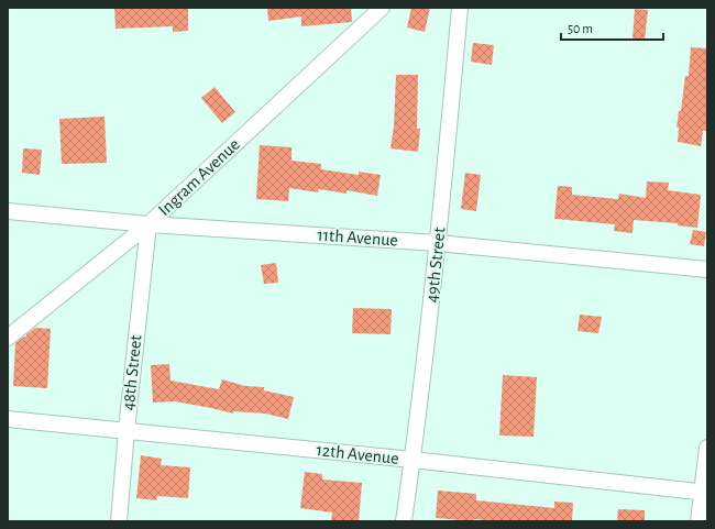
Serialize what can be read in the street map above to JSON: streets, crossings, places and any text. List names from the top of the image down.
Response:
{
  "streets": {
    "street": [
      "Ingram Avenue",
      "11th Avenue",
      "49th Street",
      "48th Street",
      "12th Avenue"
    ]
  },
  "crossings": [
    ["Ingram Avenue", "11th Avenue"],
    ["Ingram Avenue", "48th Street"],
    ["11th Avenue", "49th Street"],
    ["11th Avenue", "48th Street"],
    ["49th Street", "12th Avenue"],
    ["48th Street", "12th Avenue"]
  ],
  "scale_bar": "50 m"
}
